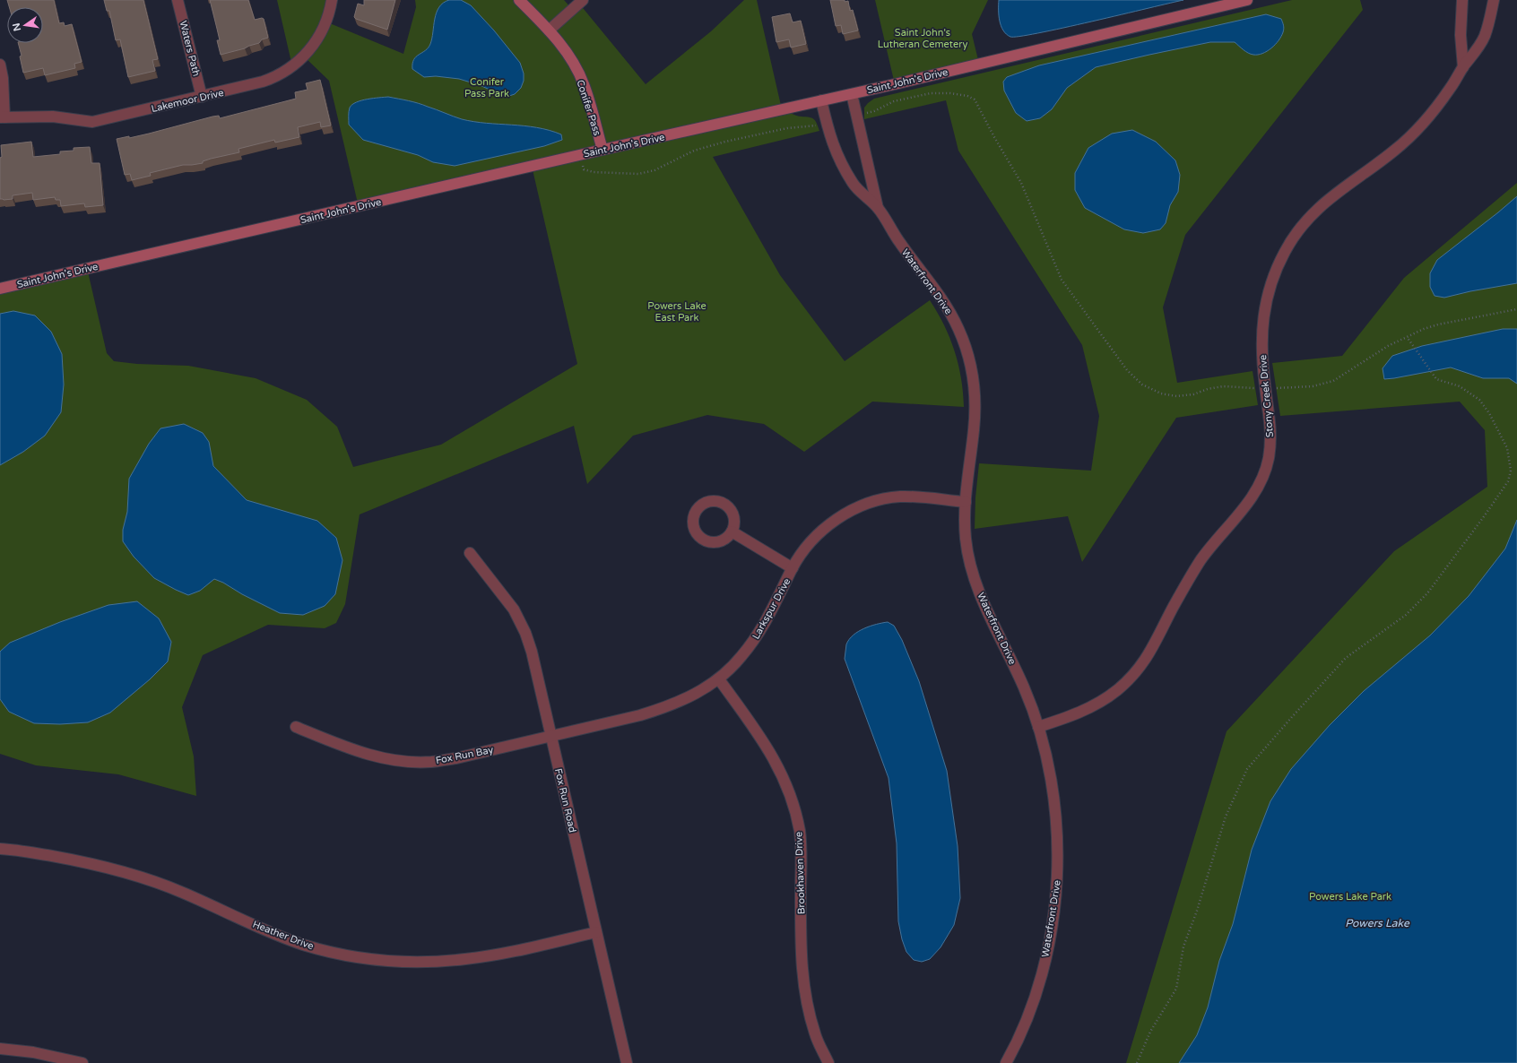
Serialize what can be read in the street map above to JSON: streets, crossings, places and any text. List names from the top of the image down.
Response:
{
  "streets": {
    "street": [
      "Waters Path",
      "Saint John's Drive",
      "Lakemoor Drive",
      "Conifer Pass",
      "Waterfront Drive",
      "Stony Creek Drive",
      "Larkspur Drive",
      "Fox Run Bay",
      "Fox Run Road",
      "Brookhaven Drive",
      "Heather Drive"
    ]
  },
  "crossings": [
    ["Waters Path", "Lakemoor Drive"],
    ["Saint John's Drive", "Conifer Pass"],
    ["Saint John's Drive", "Waterfront Drive"],
    ["Waterfront Drive", "Stony Creek Drive"],
    ["Waterfront Drive", "Larkspur Drive"],
    ["Larkspur Drive", "Fox Run Bay"],
    ["Larkspur Drive", "Fox Run Road"],
    ["Larkspur Drive", "Brookhaven Drive"],
    ["Fox Run Bay", "Fox Run Road"],
    ["Fox Run Road", "Heather Drive"]
  ],
  "water": ["Powers Lake"],
  "parks": [
    "Saint John's Lutheran Cemetery",
    "Conifer Pass Park",
    "Powers Lake East Park",
    "Powers Lake Park"
  ],
  "north": "left"
}
